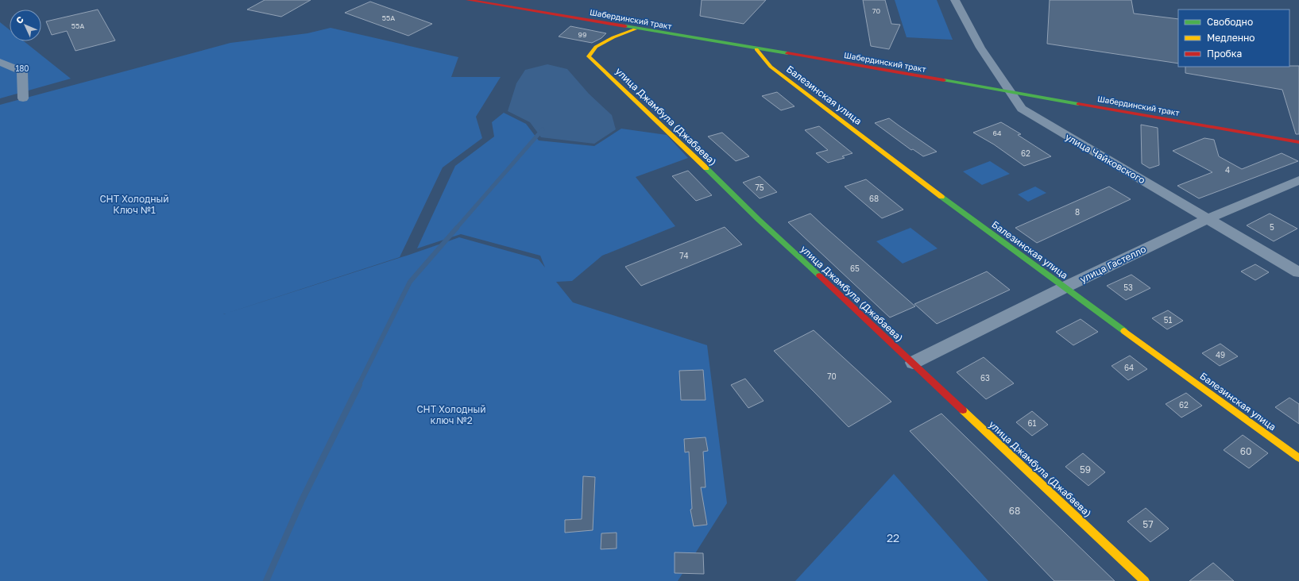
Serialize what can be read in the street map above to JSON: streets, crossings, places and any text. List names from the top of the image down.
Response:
{
  "streets": {
    "street": [
      "Шабердинский тракт",
      "Балезинская улица",
      "улица Джамбула (Джабаева)",
      "улица Чайковского",
      "улица Гастелло"
    ]
  },
  "crossings": [
    ["Шабердинский тракт", "Балезинская улица"],
    ["Шабердинский тракт", "улица Джамбула (Джабаева)"],
    ["Шабердинский тракт", "улица Чайковского"],
    ["Балезинская улица", "улица Гастелло"],
    ["улица Джамбула (Джабаева)", "улица Гастелло"],
    ["улица Чайковского", "улица Гастелло"]
  ],
  "parks": [
    "180",
    "СНТ Холодный Ключ №1",
    "СНТ Холодный ключ №2",
    "22"
  ],
  "house_numbers": [
    "70",
    "55А",
    "55А",
    "99",
    "64",
    "62",
    "4",
    "75",
    "68",
    "8",
    "5",
    "74",
    "65",
    "53",
    "51",
    "49",
    "64",
    "70",
    "63",
    "62",
    "61",
    "60",
    "59",
    "68",
    "57"
  ],
  "legend": ["Свободно", "Медленно", "Пробка"],
  "north": "top left"
}
